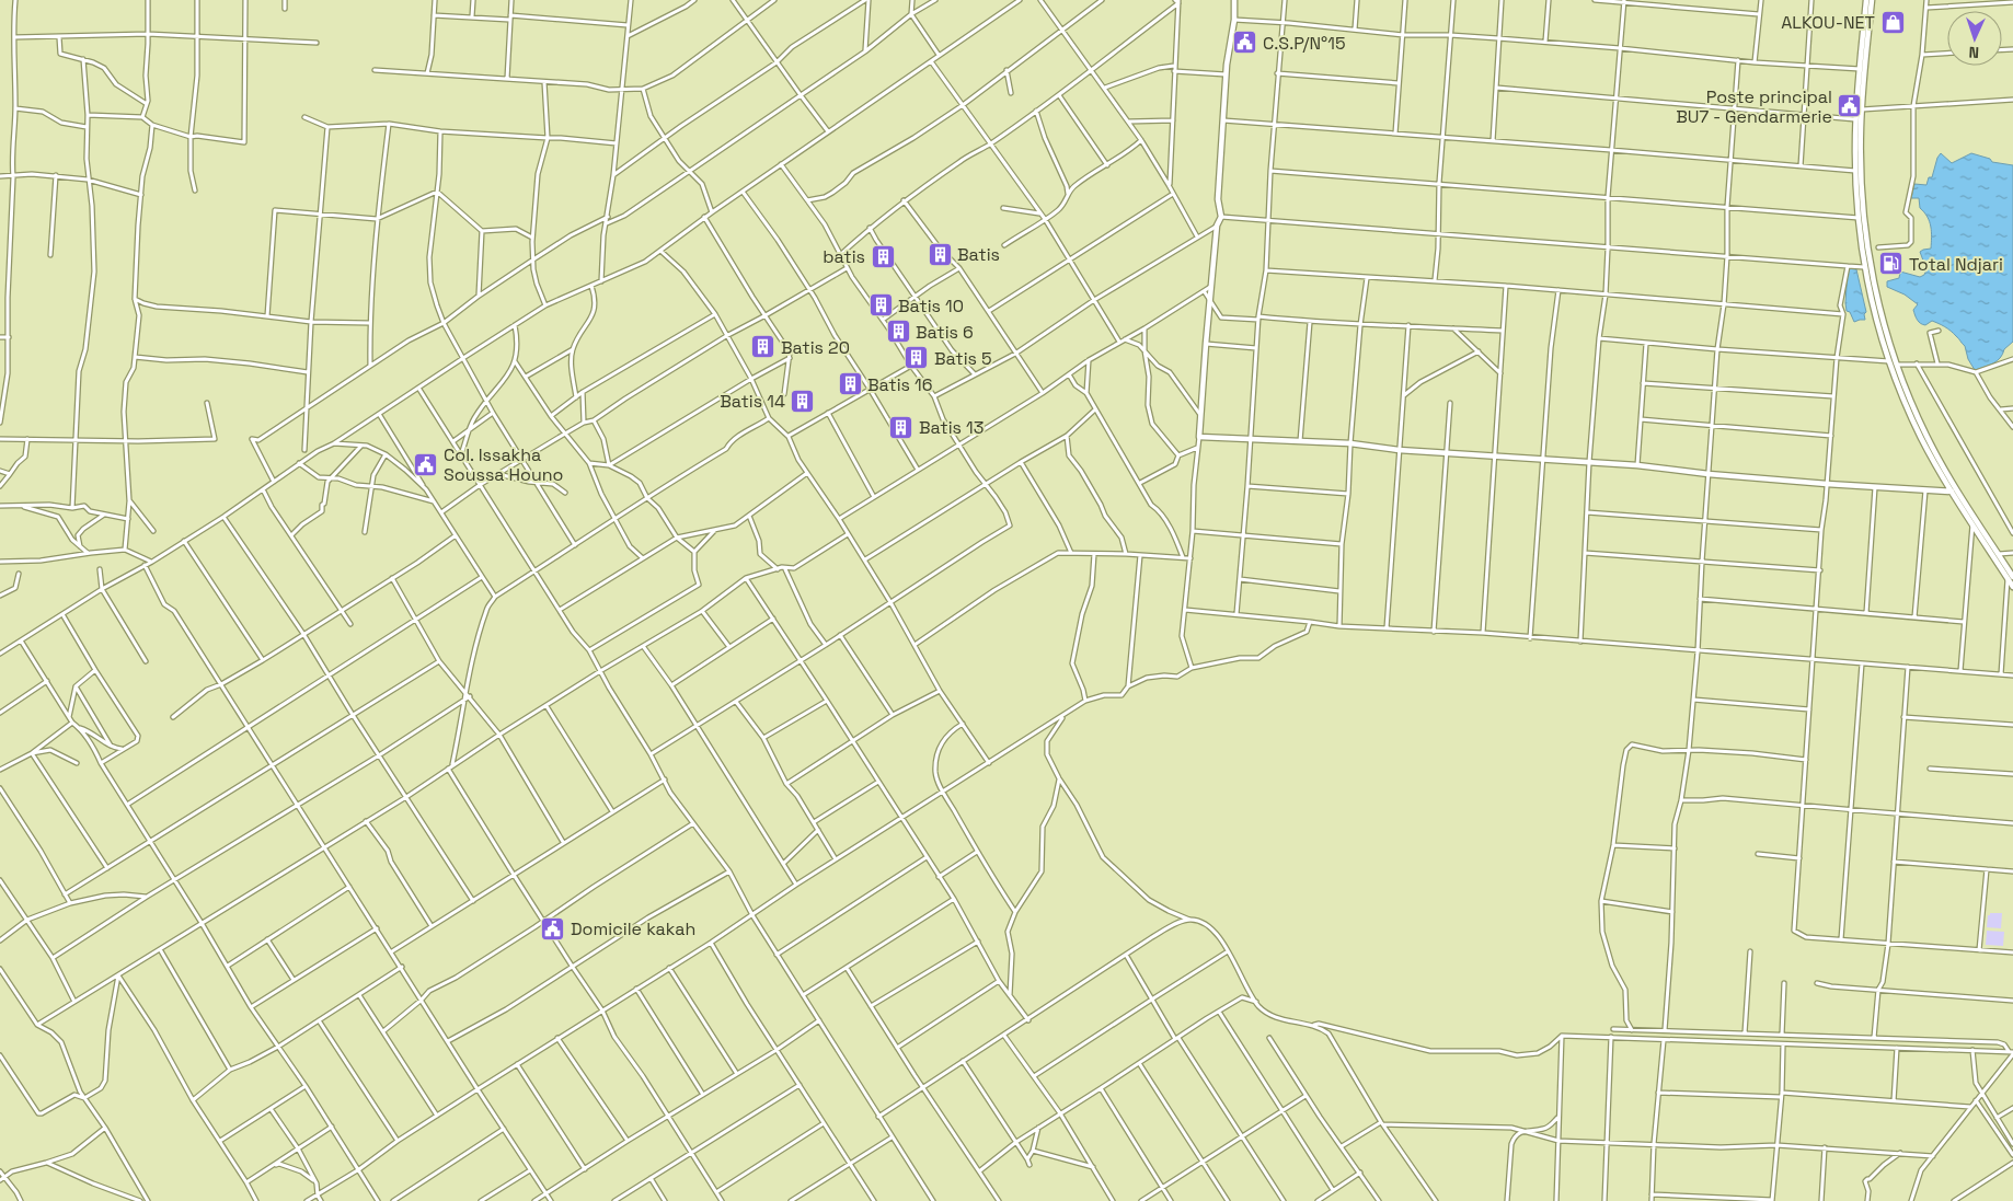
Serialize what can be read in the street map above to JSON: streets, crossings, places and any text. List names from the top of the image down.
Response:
{
  "places": {
    "shop": ["ALKOU-NET"],
    "public building": [
      "C.S.P/N°15",
      "Poste principal BU7 - Gendarmerie",
      "Col. Issakha Soussa Houno",
      "Domicile kakah"
    ],
    "building": [
      "Batis",
      "batis",
      "Batis 10",
      "Batis 6",
      "Batis 20",
      "Batis 5",
      "Batis 16",
      "Batis 14",
      "Batis 13"
    ],
    "fuel station": ["Total Ndjari"]
  },
  "north": "bottom"
}
